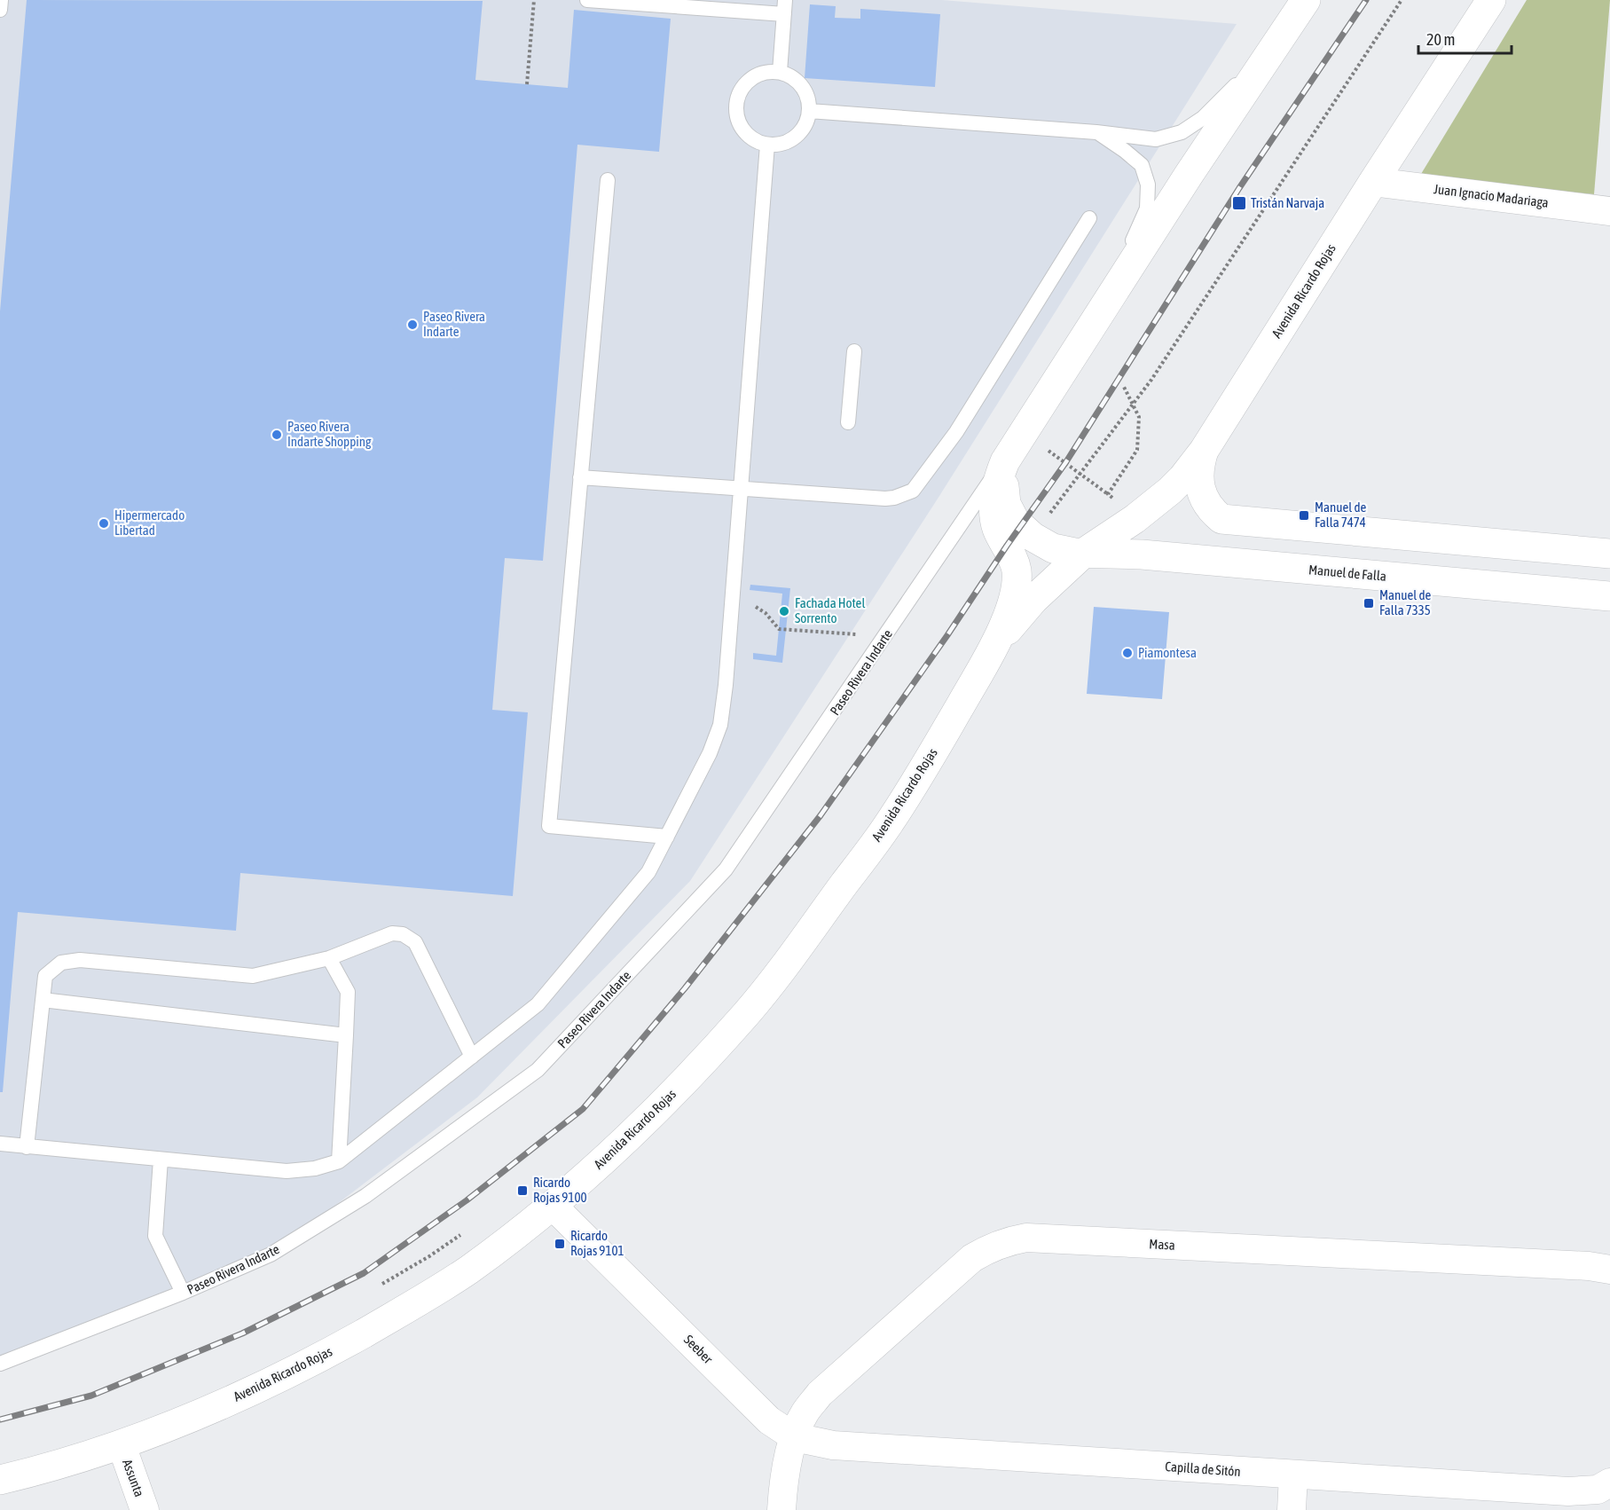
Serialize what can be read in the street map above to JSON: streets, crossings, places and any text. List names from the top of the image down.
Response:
{
  "streets": {
    "main road": ["Avenida Ricardo Rojas", "Manuel de Falla"],
    "street": [
      "Juan Ignacio Madariaga",
      "Masa",
      "Seeber",
      "Capilla de Sitón",
      "Assunta"
    ],
    "lane": ["Paseo Rivera Indarte"]
  },
  "crossings": [
    ["Juan Ignacio Madariaga", "Avenida Ricardo Rojas"],
    ["Avenida Ricardo Rojas", "Manuel de Falla"],
    ["Avenida Ricardo Rojas", "Paseo Rivera Indarte"],
    ["Avenida Ricardo Rojas", "Seeber"],
    ["Avenida Ricardo Rojas", "Assunta"],
    ["Masa", "Seeber"],
    ["Masa", "Capilla de Sitón"],
    ["Seeber", "Capilla de Sitón"]
  ],
  "places": {
    "transit": [
      "Tristán Narvaja",
      "Manuel de Falla 7474",
      "Manuel de Falla 7335",
      "Ricardo Rojas 9100",
      "Ricardo Rojas 9101"
    ],
    "other": [
      "Paseo Rivera Indarte",
      "Paseo Rivera Indarte Shopping",
      "Hipermercado Libertad",
      "Fachada Hotel Sorrento",
      "Piamontesa"
    ]
  },
  "scale_bar": "20 m"
}
